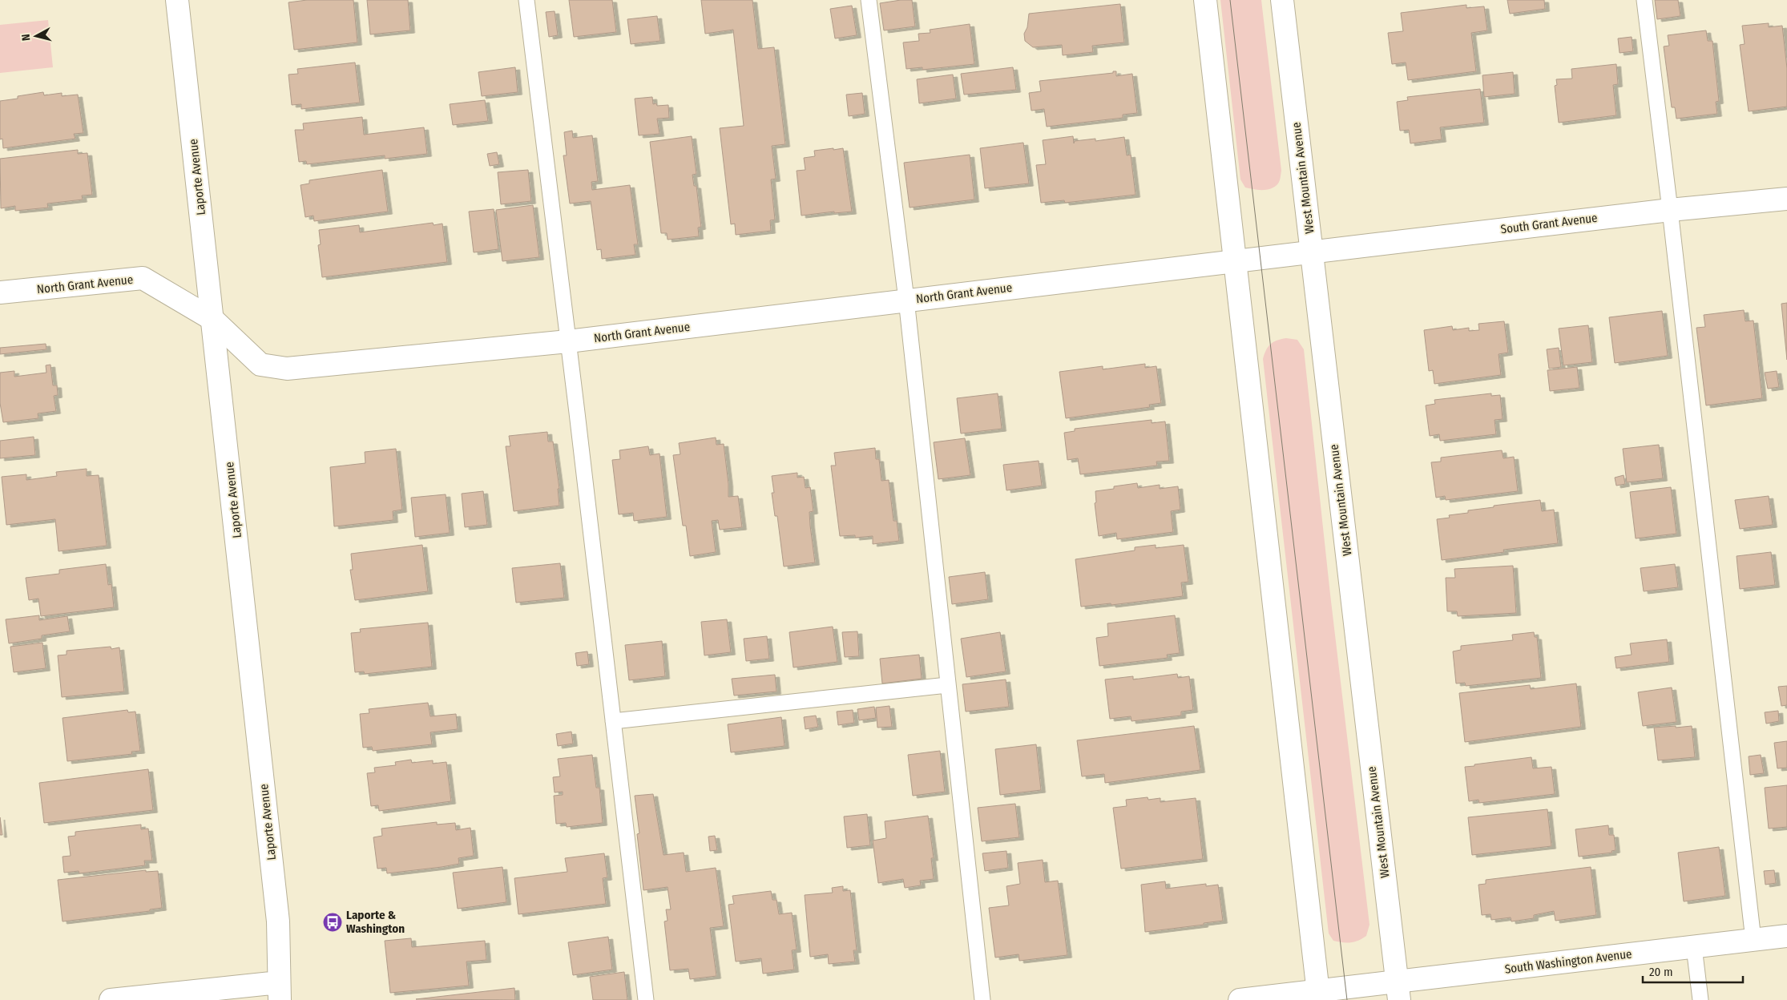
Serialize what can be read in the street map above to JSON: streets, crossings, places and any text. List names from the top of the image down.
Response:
{
  "streets": {
    "street": [
      "Laporte Avenue",
      "West Mountain Avenue",
      "South Grant Avenue",
      "North Grant Avenue",
      "South Washington Avenue"
    ]
  },
  "crossings": [
    ["Laporte Avenue", "North Grant Avenue"],
    ["West Mountain Avenue", "South Grant Avenue"],
    ["West Mountain Avenue", "North Grant Avenue"],
    ["West Mountain Avenue", "South Washington Avenue"],
    ["South Grant Avenue", "North Grant Avenue"]
  ],
  "places": {
    "bus stop": ["Laporte & Washington"]
  },
  "scale_bar": "20 m",
  "north": "left"
}
